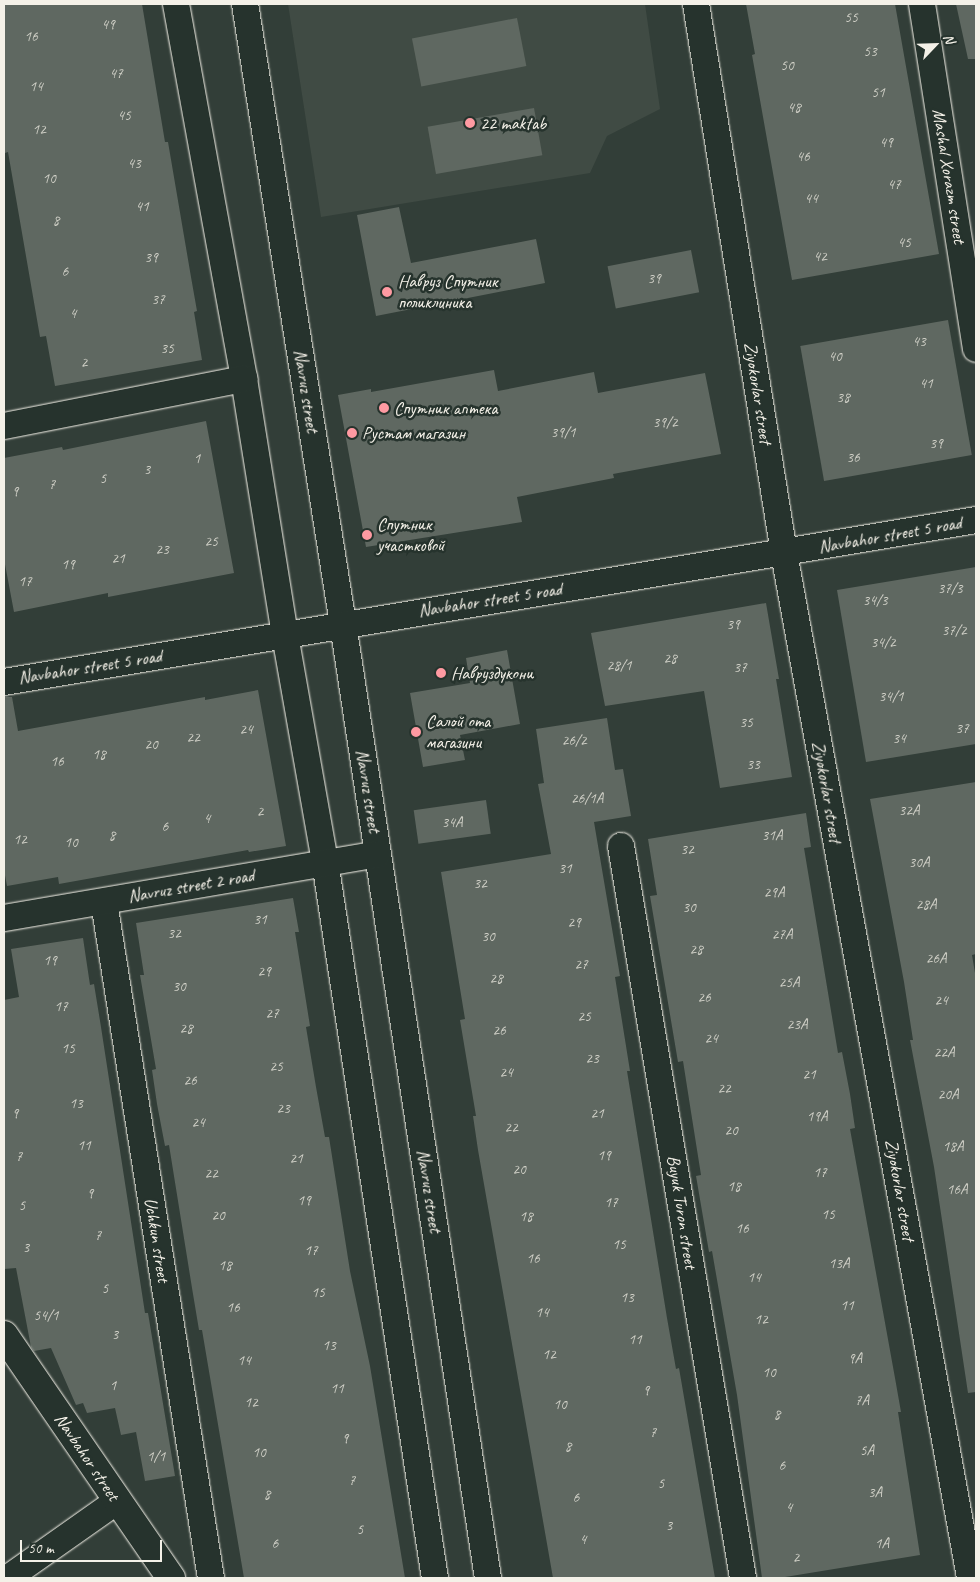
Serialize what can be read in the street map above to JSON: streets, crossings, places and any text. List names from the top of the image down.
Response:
{
  "streets": {
    "main road": ["Navbahor street"],
    "street": [
      "Mashal Xorazm street",
      "Navruz street",
      "Ziyokorlar street",
      "Navbahor street 5 road",
      "Navruz street 2 road",
      "Buyuk Turon street",
      "Uchkun street"
    ]
  },
  "crossings": [
    ["Navruz street", "Navbahor street 5 road"],
    ["Navruz street", "Navruz street 2 road"],
    ["Ziyokorlar street", "Navbahor street 5 road"],
    ["Navruz street 2 road", "Uchkun street"]
  ],
  "places": [
    "22 maktab",
    "Навруз Спутник поликлиника",
    "Спутник аптека",
    "Рустам магазин",
    "Спутник участковой",
    "Навруздукони",
    "Салой ота магазини"
  ],
  "house_numbers": [
    "55",
    "49",
    "16",
    "53",
    "50",
    "47",
    "14",
    "51",
    "48",
    "45",
    "12",
    "49",
    "46",
    "43",
    "10",
    "47",
    "44",
    "41",
    "8",
    "45",
    "42",
    "39",
    "6",
    "39",
    "37",
    "4",
    "43",
    "35",
    "40",
    "2",
    "41",
    "38",
    "39/2",
    "39/1",
    "39",
    "36",
    "1",
    "3",
    "5",
    "7",
    "9",
    "25",
    "23",
    "21",
    "19",
    "17",
    "37/3",
    "34/3",
    "39",
    "37/2",
    "34/2",
    "28",
    "28/1",
    "37",
    "34/1",
    "35",
    "37",
    "24",
    "22",
    "34",
    "26/2",
    "20",
    "18",
    "16",
    "33",
    "26/1A",
    "32А",
    "2",
    "4",
    "34A",
    "6",
    "8",
    "31A",
    "12",
    "10",
    "32",
    "30A",
    "31",
    "32",
    "29A",
    "28A",
    "30",
    "31",
    "29",
    "32",
    "27A",
    "30",
    "28",
    "26A",
    "19",
    "27",
    "29",
    "28",
    "25A",
    "30",
    "26",
    "24",
    "17",
    "27",
    "25",
    "23A",
    "28",
    "26",
    "24",
    "15",
    "22A",
    "23",
    "25",
    "24",
    "21",
    "26",
    "22",
    "20A",
    "13",
    "23",
    "9",
    "21",
    "19A",
    "24",
    "22",
    "20",
    "11",
    "18A",
    "19",
    "7",
    "21",
    "20",
    "17",
    "22",
    "18",
    "16A",
    "9",
    "19",
    "17",
    "5",
    "15",
    "20",
    "18",
    "16",
    "7",
    "15",
    "3",
    "17",
    "16",
    "13A",
    "18",
    "14",
    "5",
    "15",
    "13",
    "11",
    "16",
    "14",
    "54/1",
    "12",
    "3",
    "11",
    "13",
    "12",
    "9A",
    "14",
    "10",
    "1",
    "11",
    "9",
    "7A",
    "12",
    "10",
    "8",
    "7",
    "9",
    "8",
    "5A",
    "10",
    "1/1",
    "6",
    "7",
    "5",
    "3A",
    "8",
    "6",
    "4",
    "3",
    "5",
    "4",
    "6",
    "1A",
    "2"
  ],
  "scale_bar": "50 m",
  "north": "top right"
}
